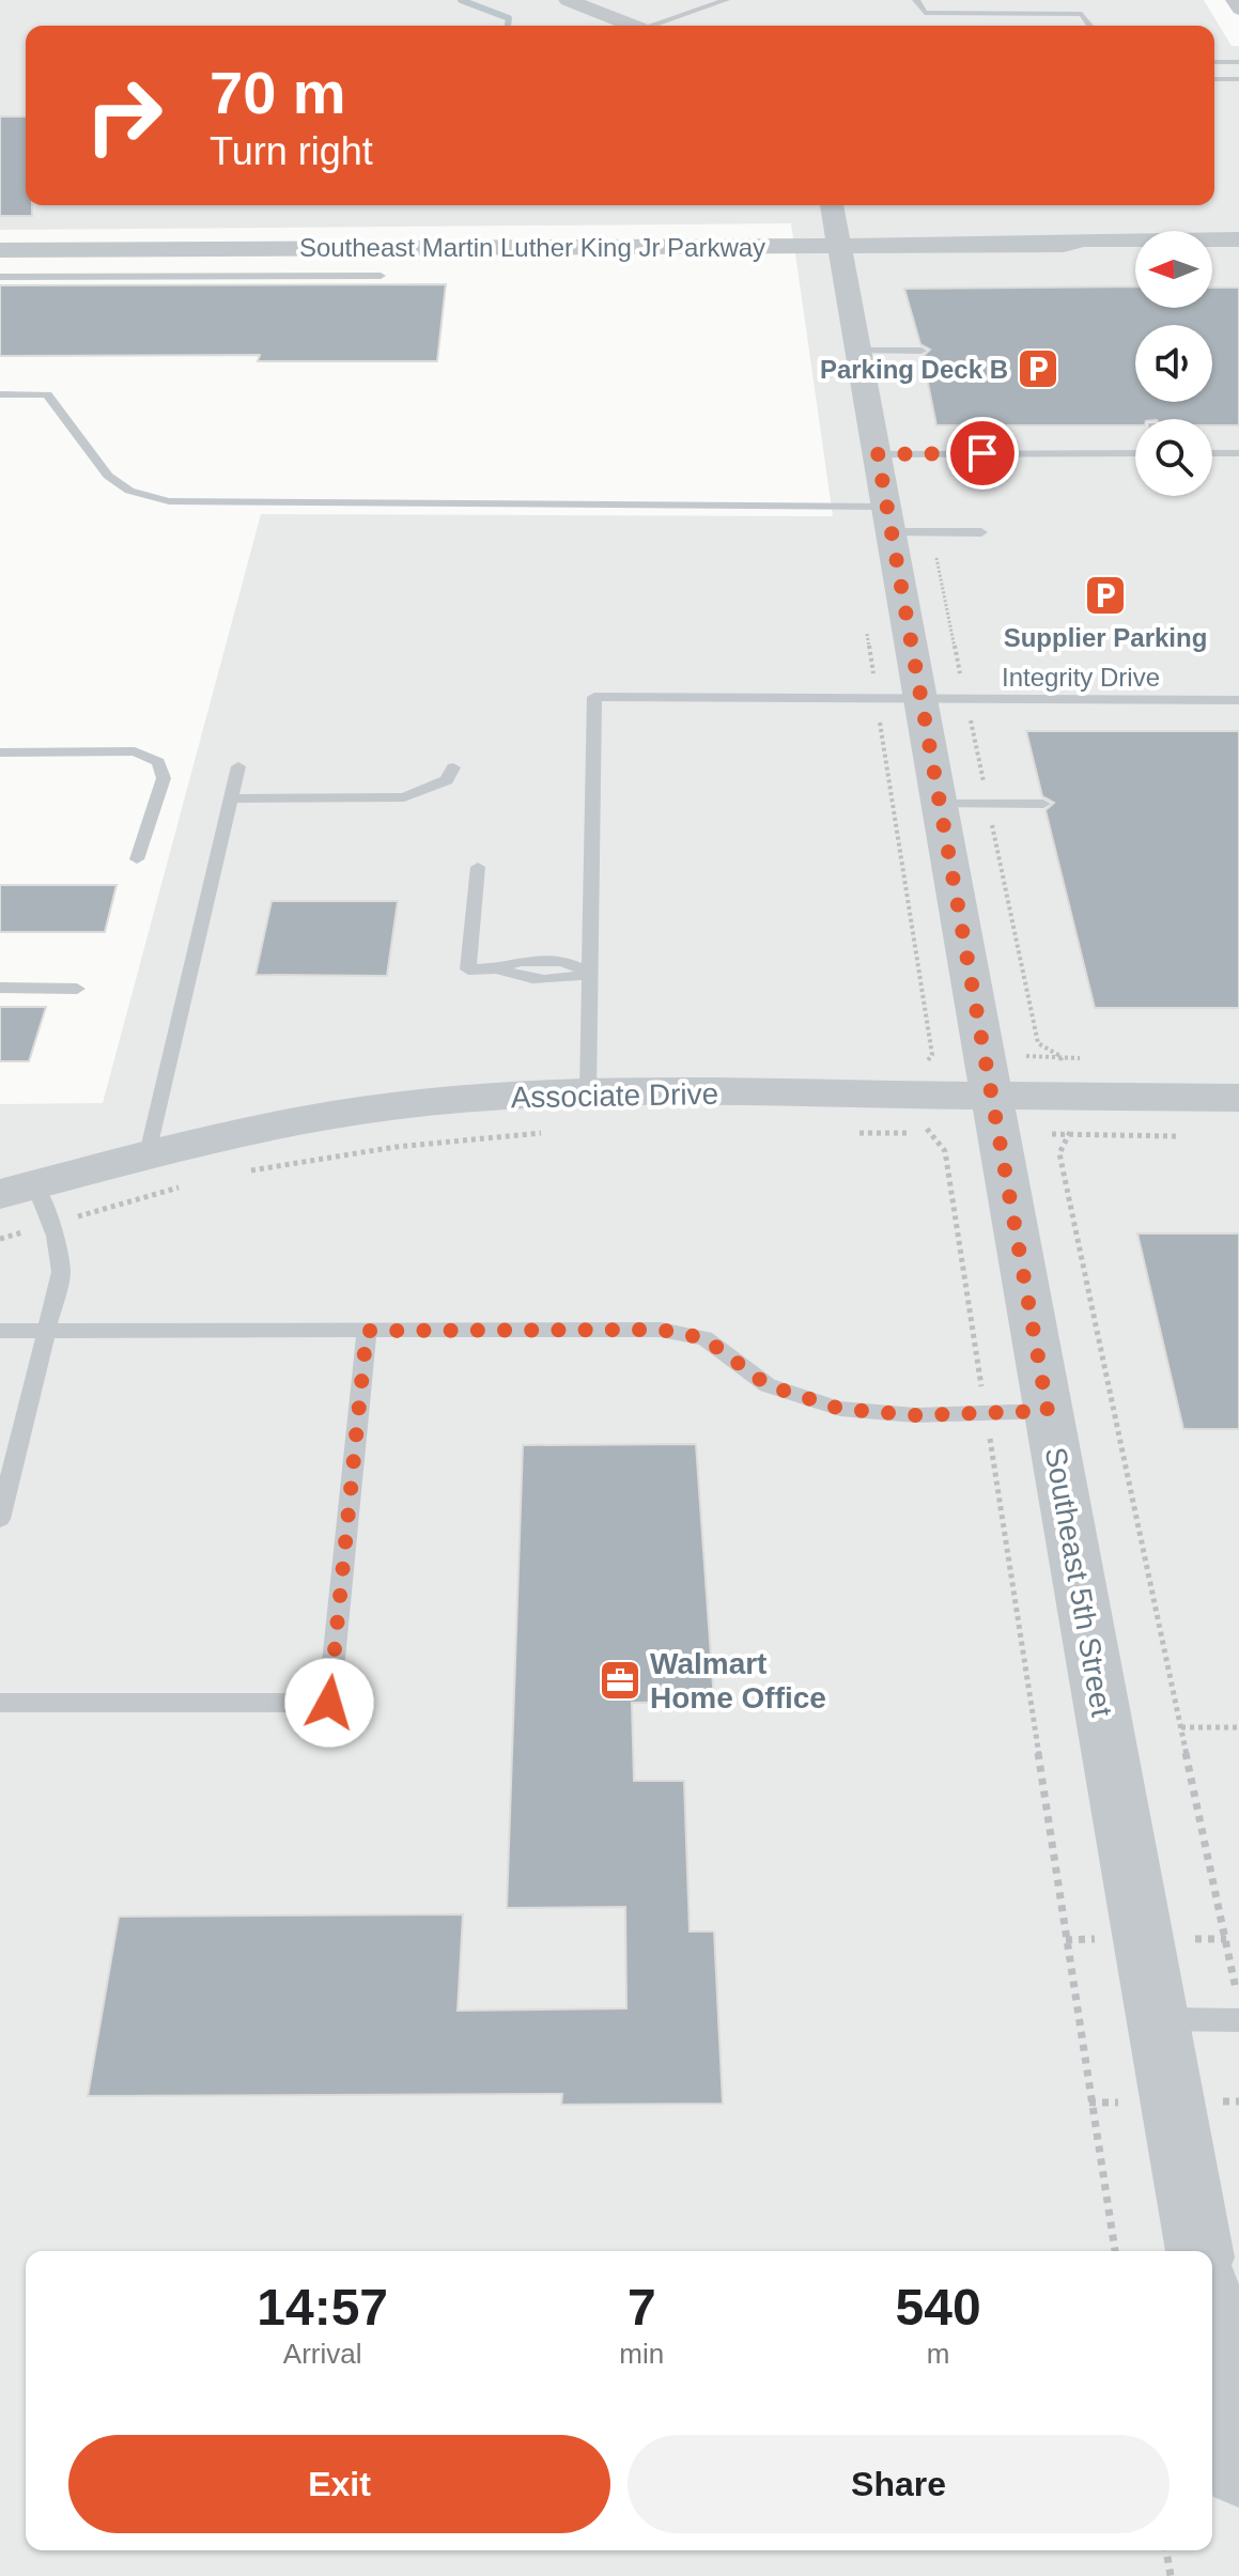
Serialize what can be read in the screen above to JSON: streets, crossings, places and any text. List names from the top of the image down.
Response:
{
  "streets": {
    "street": ["Southeast Martin Luther King Jr Parkway", "Associate Drive", "Southeast 5th Street"],
    "lane": ["Integrity Drive"]
  },
  "crossings": [
    ["Southeast Martin Luther King Jr Parkway", "Southeast 5th Street"],
    ["Integrity Drive", "Southeast 5th Street"],
    ["Associate Drive", "Southeast 5th Street"]
  ],
  "places": {
    "parking": ["Parking Deck B", "Supplier Parking"],
    "office": ["Walmart Home Office"]
  },
  "north": "left",
  "page": {
    "turn": ["70 m", "Turn right"],
    "eta": [
      "14:57",
      "Arrival",
      "7",
      "min",
      "540",
      "m"
    ],
    "buttons": ["Exit", "Share"]
  }
}
